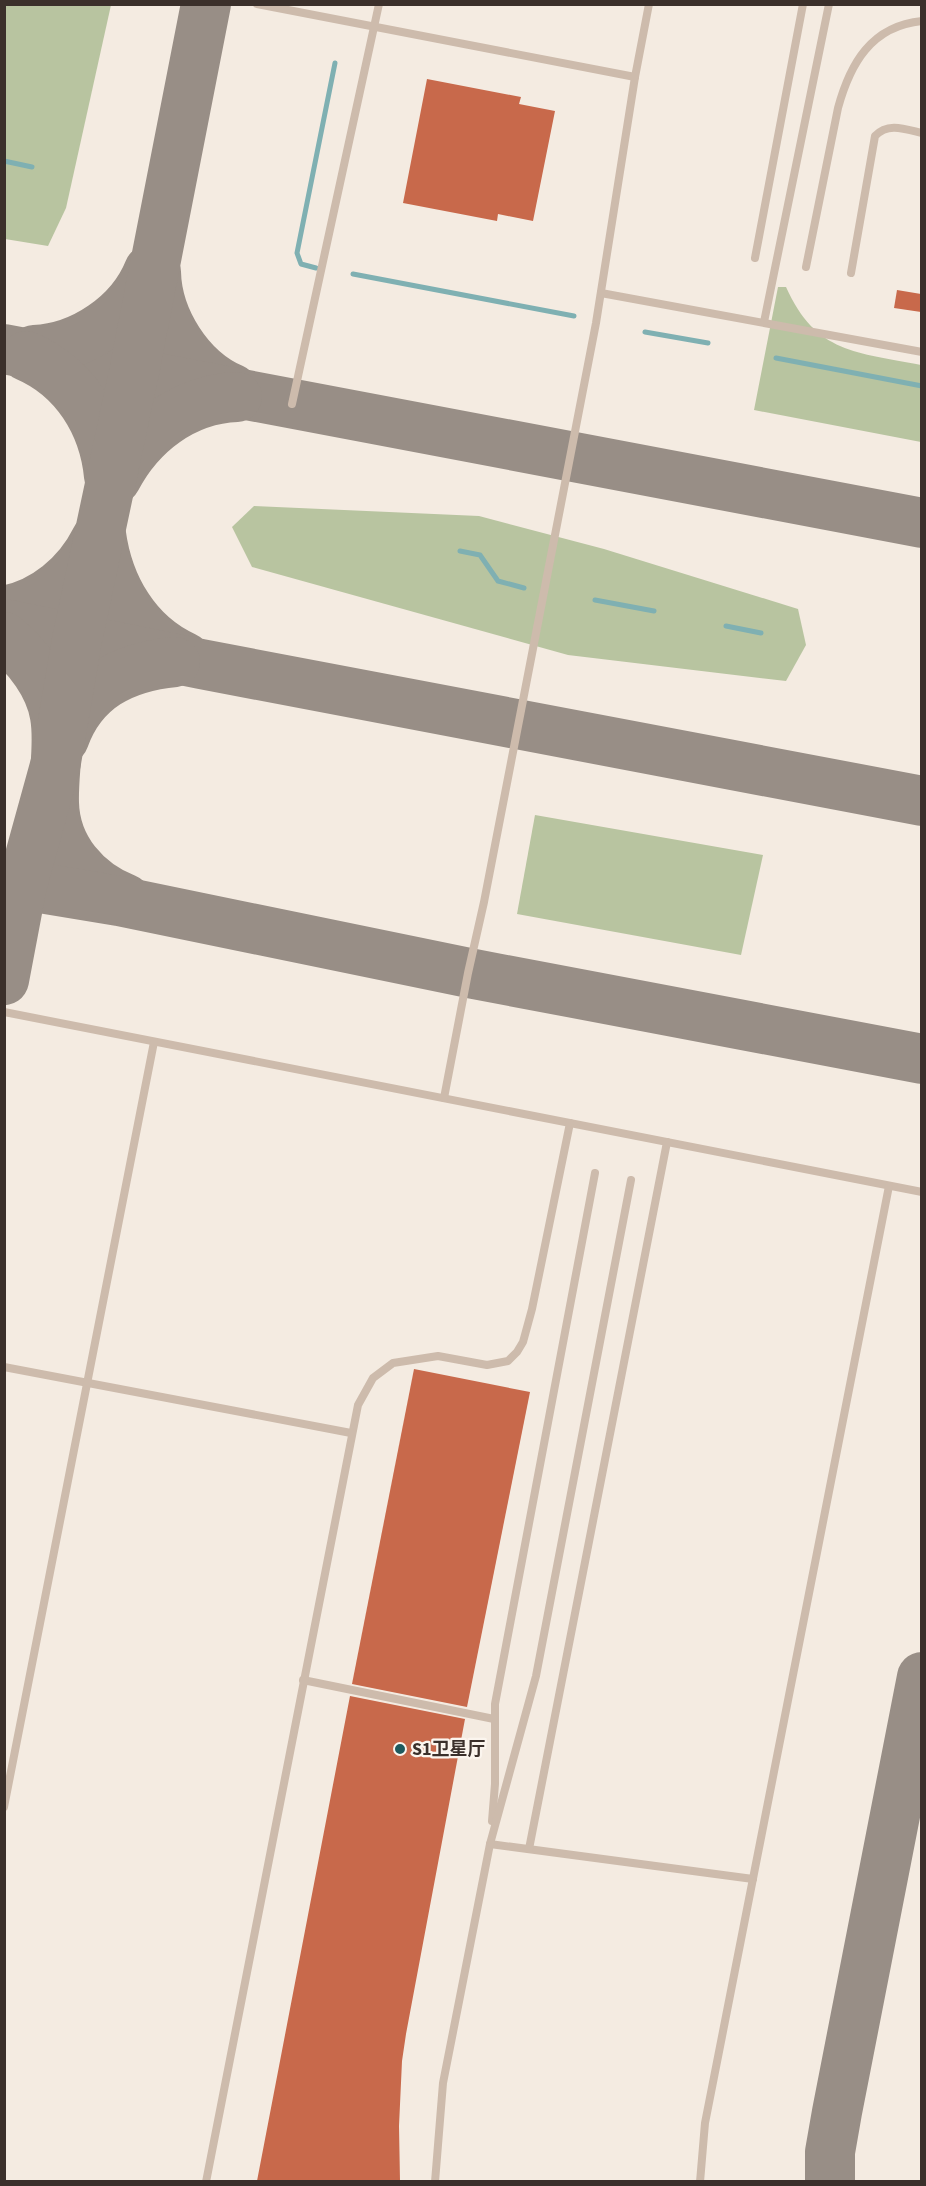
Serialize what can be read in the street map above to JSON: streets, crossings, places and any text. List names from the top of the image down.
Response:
{
  "places": ["S1卫星厅"]
}
